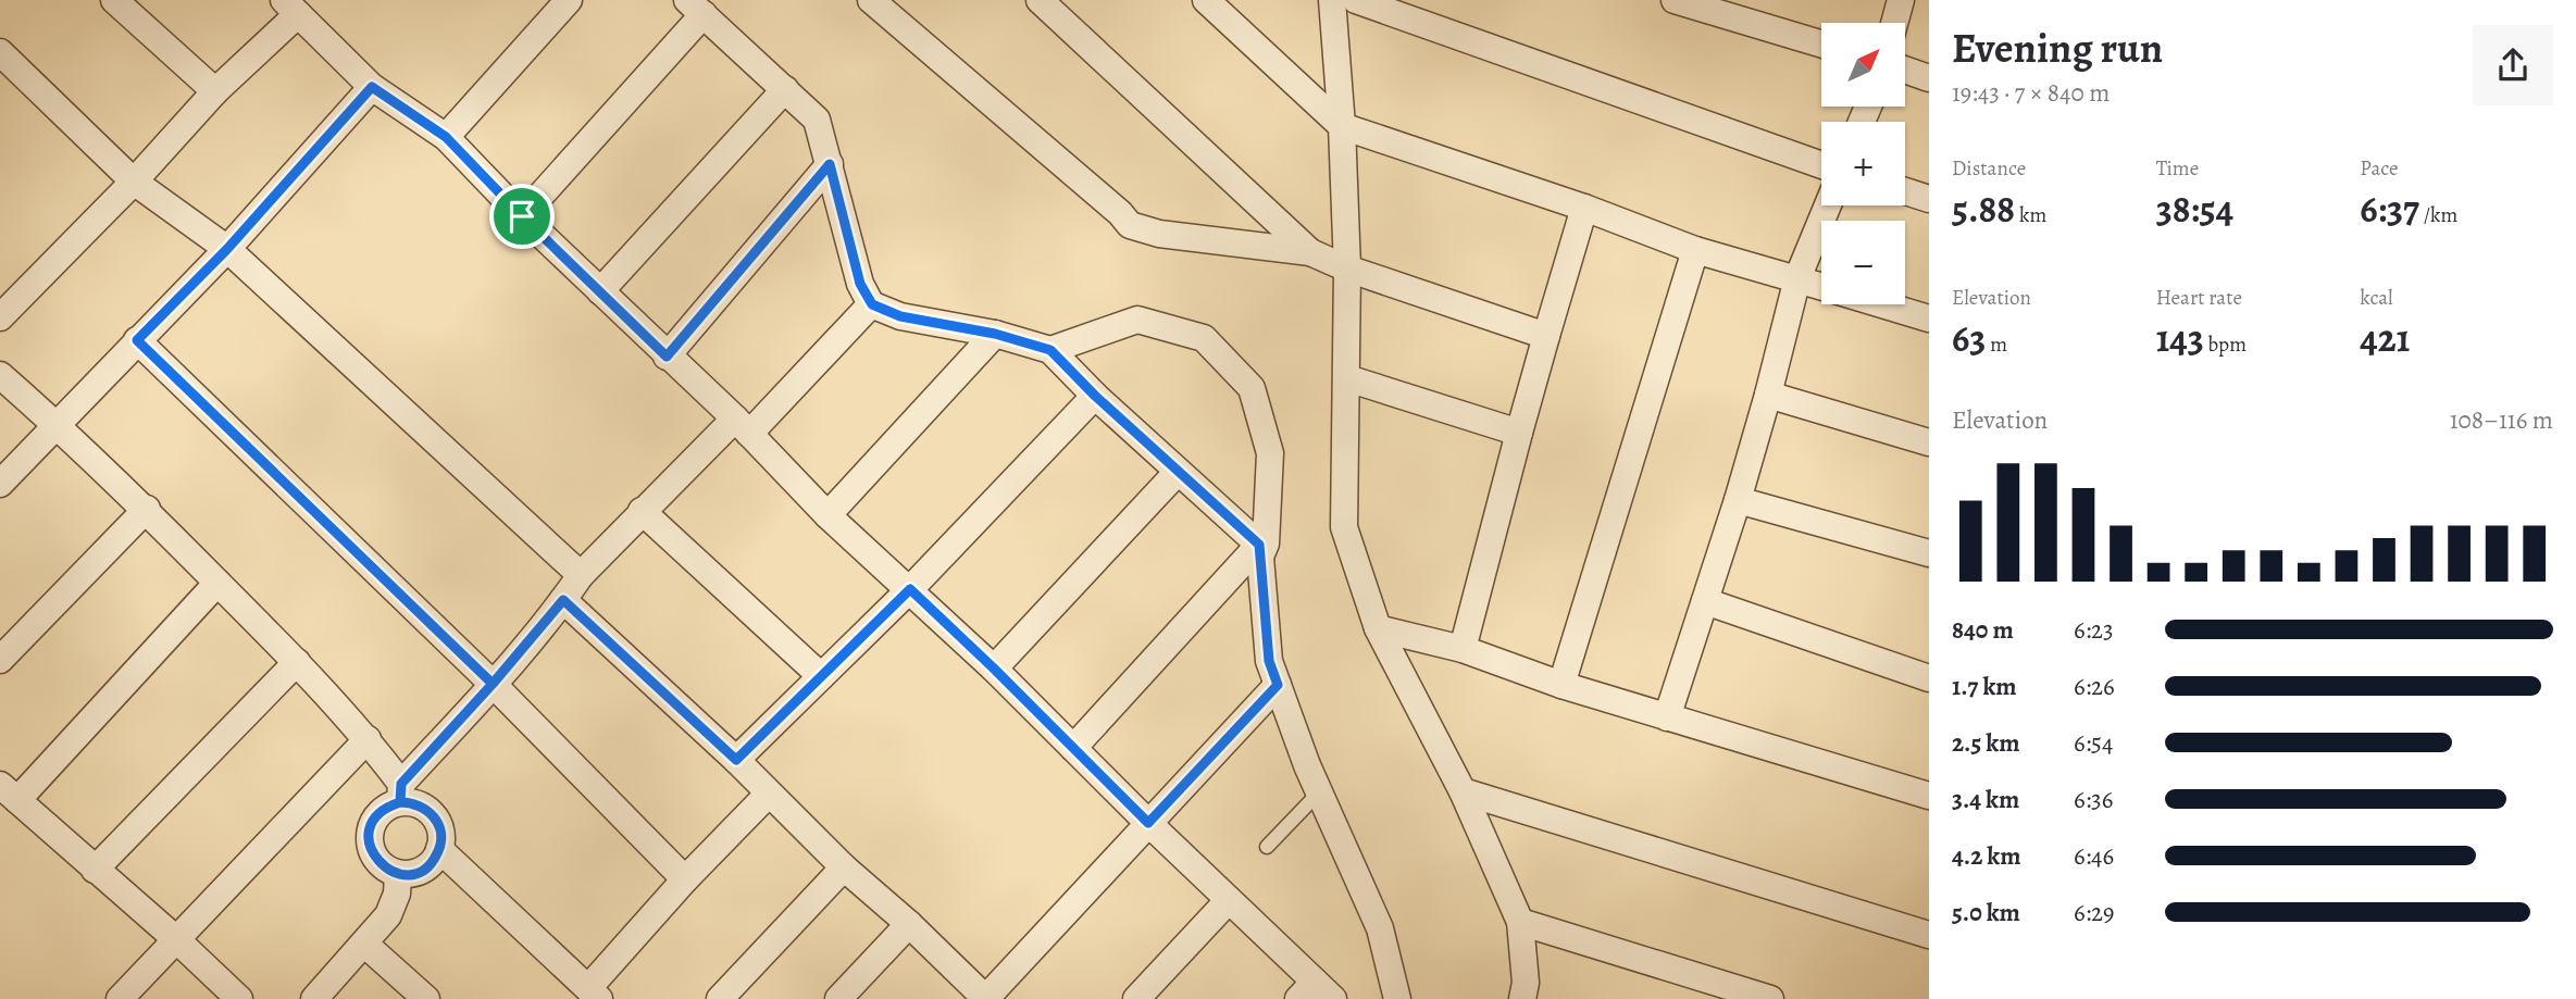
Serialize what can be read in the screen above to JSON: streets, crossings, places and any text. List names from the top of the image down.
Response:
{
  "north": "top right",
  "page": {
    "heading": ["Evening run", "19:43 · 7 × 840 m"],
    "map_buttons": ["+", "−"],
    "stats": [
      ["Distance", "5.88 km"],
      ["Time", "38:54"],
      ["Pace", "6:37 /km"],
      ["Elevation", "63 m"],
      ["Heart rate", "143 bpm"],
      ["kcal", "421"]
    ],
    "chart": ["Elevation", "108–116 m"],
    "list": [
      {
        "name": "840 m",
        "note": "6:23"
      },
      {
        "name": "1.7 km",
        "note": "6:26"
      },
      {
        "name": "2.5 km",
        "note": "6:54"
      },
      {
        "name": "3.4 km",
        "note": "6:36"
      },
      {
        "name": "4.2 km",
        "note": "6:46"
      },
      {
        "name": "5.0 km",
        "note": "6:29"
      }
    ]
  }
}
